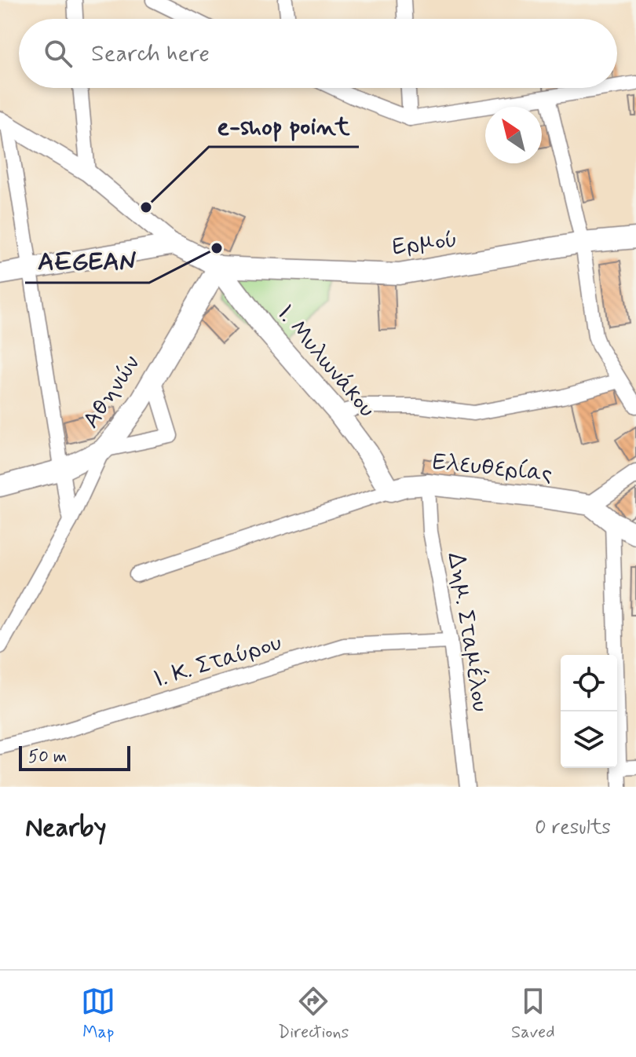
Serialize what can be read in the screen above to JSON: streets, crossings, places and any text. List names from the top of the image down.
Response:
{
  "streets": {
    "main road": [
      "Ερμού",
      "Ι. Μυλωνάκου",
      "Αθηνών",
      "Ελευθερίας"
    ],
    "street": ["Δημ. Σταμέλου", "Ι. Κ. Σταύρου"]
  },
  "crossings": [
    ["Ερμού", "Ι. Μυλωνάκου"],
    ["Ερμού", "Αθηνών"],
    ["Ι. Μυλωνάκου", "Αθηνών"],
    ["Ι. Μυλωνάκου", "Ελευθερίας"],
    ["Ελευθερίας", "Δημ. Σταμέλου"],
    ["Δημ. Σταμέλου", "Ι. Κ. Σταύρου"]
  ],
  "places": ["e-shop point", "AEGEAN"],
  "scale_bar": "50 m",
  "north": "top left",
  "page": {
    "search": "Search here",
    "scale": "50 m",
    "heading": ["Nearby", "0 results"],
    "nav": ["Map", "Directions", "Saved"]
  }
}
